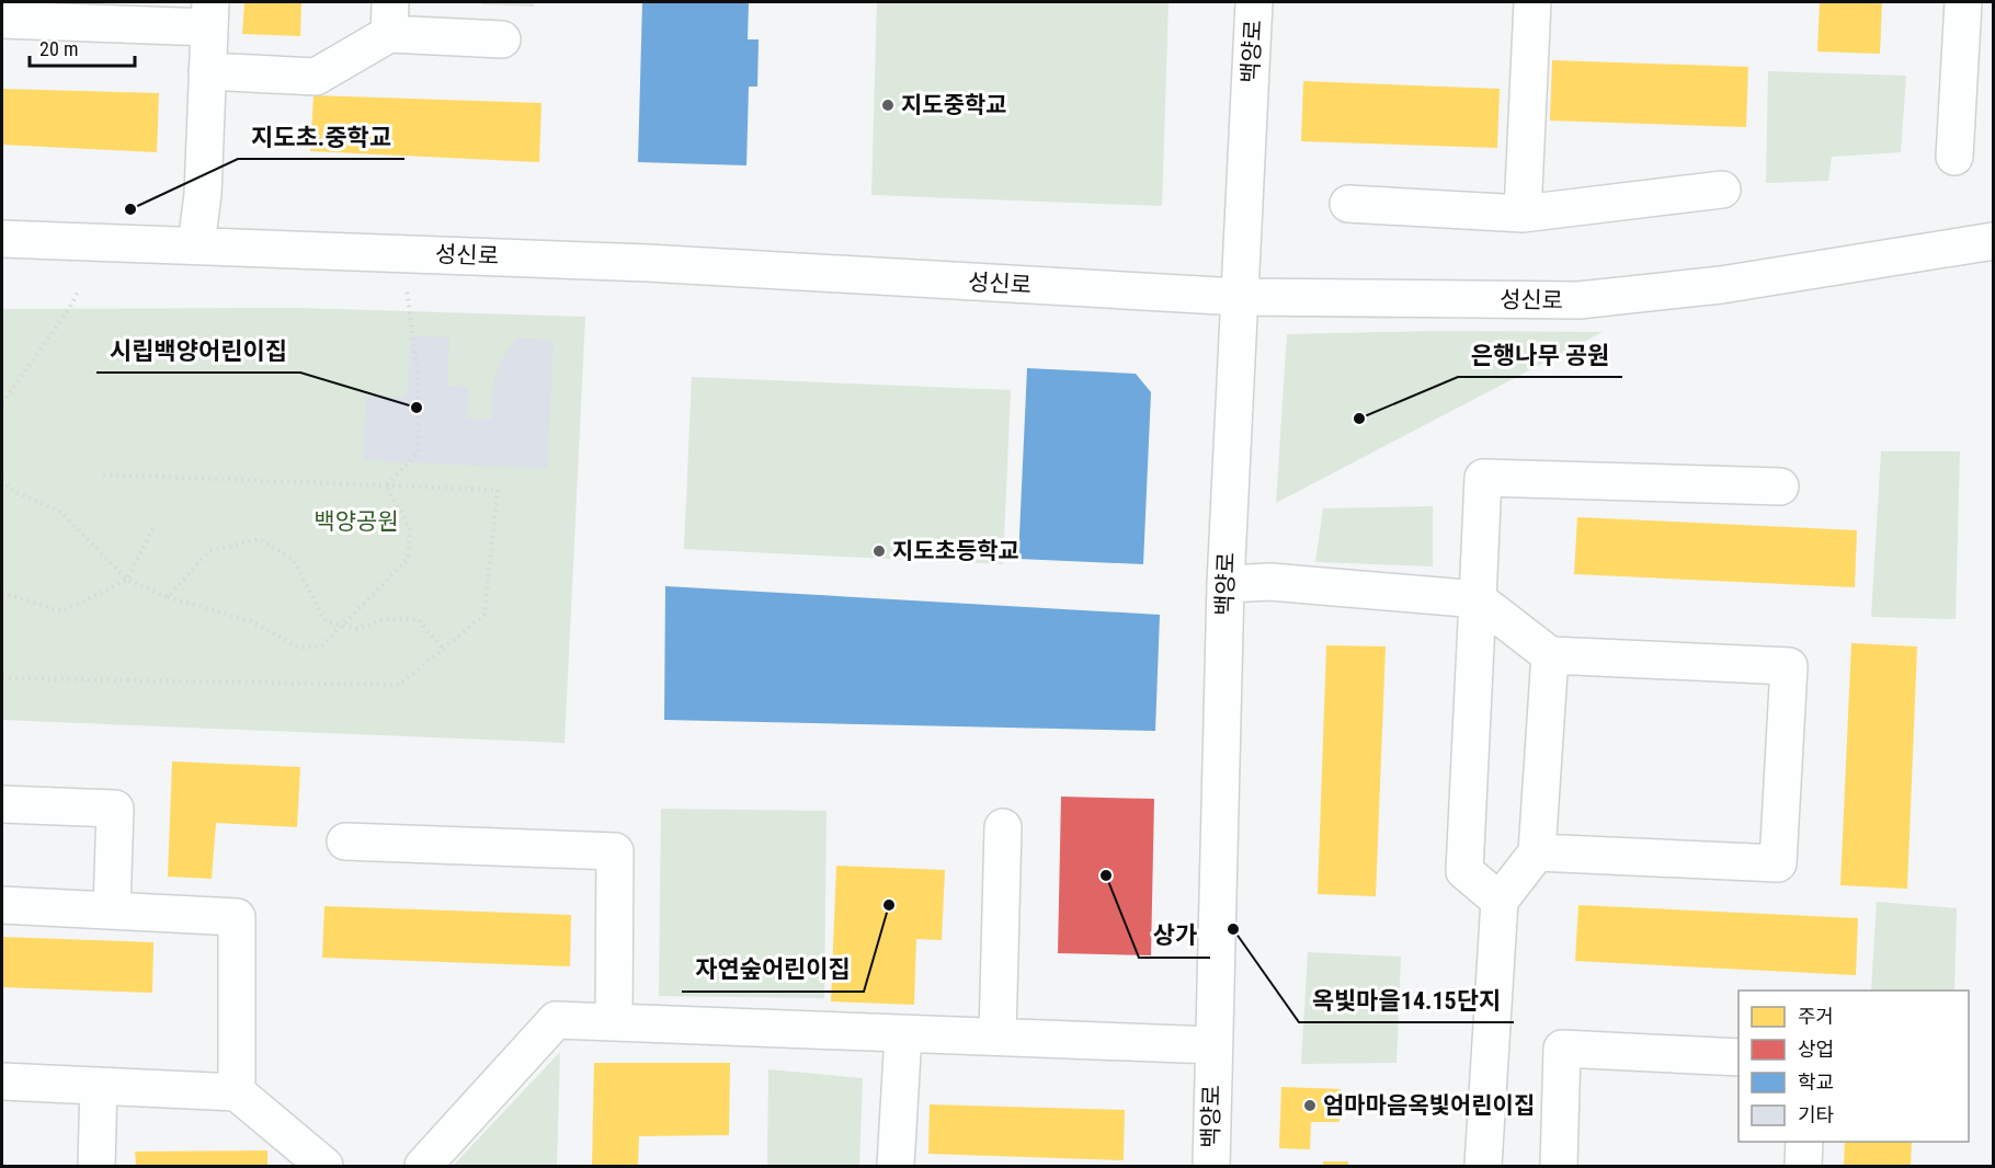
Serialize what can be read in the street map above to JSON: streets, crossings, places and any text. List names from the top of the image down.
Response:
{
  "streets": {
    "street": ["백양로", "성신로"]
  },
  "crossings": [
    ["백양로", "성신로"]
  ],
  "parks": ["백양공원"],
  "places": [
    "지도중학교",
    "지도초.중학교",
    "시립백양어린이집",
    "은행나무 공원",
    "지도초등학교",
    "상가",
    "자연숲어린이집",
    "옥빛마을14.15단지",
    "엄마마음옥빛어린이집"
  ],
  "legend": [
    "주거",
    "상업",
    "학교",
    "기타"
  ],
  "scale_bar": "20 m"
}
